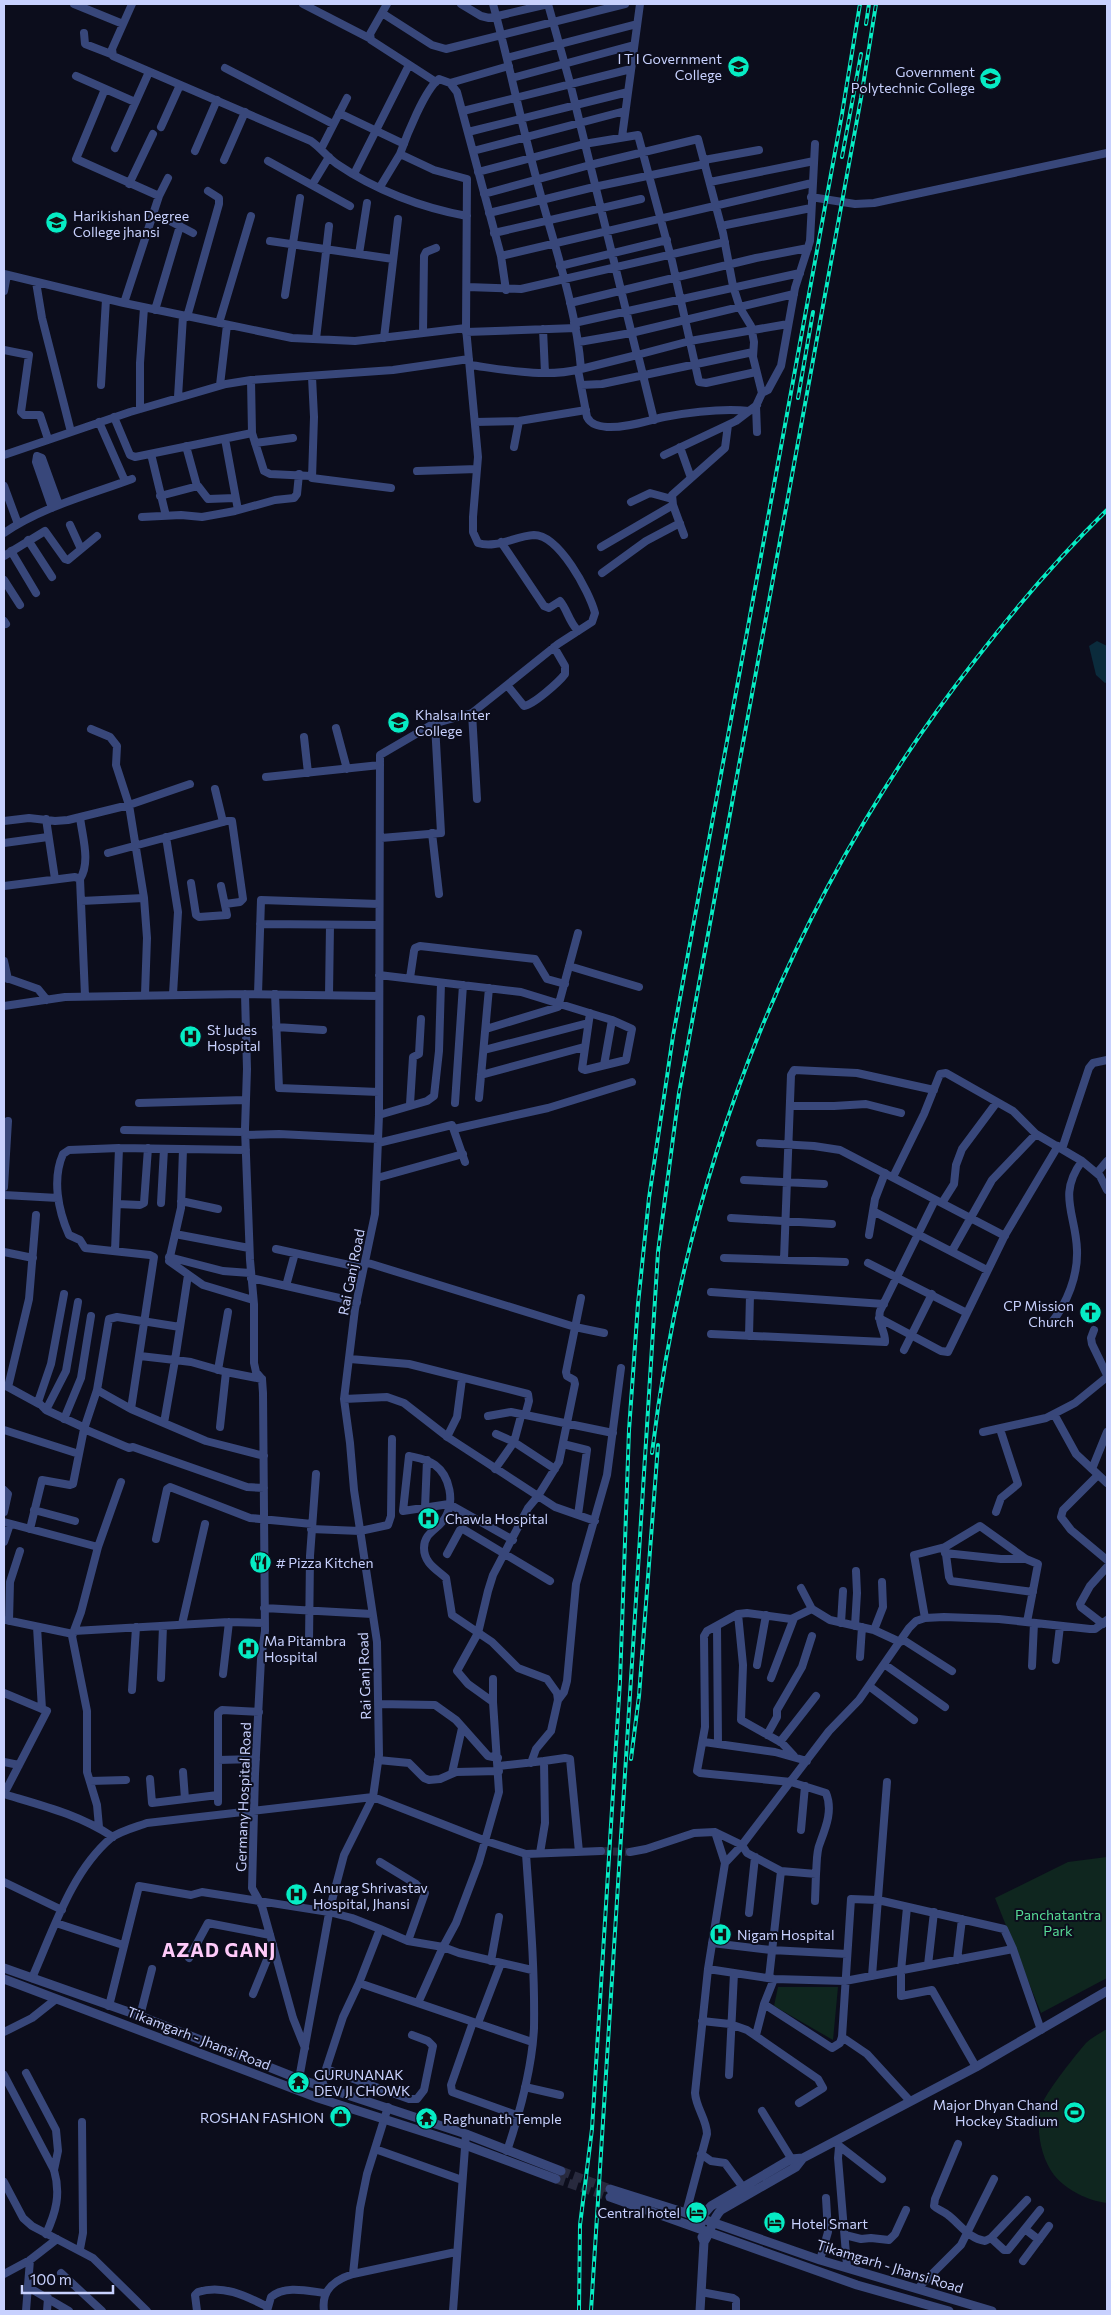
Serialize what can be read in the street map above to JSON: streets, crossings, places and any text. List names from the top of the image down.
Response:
{
  "streets": {
    "street": ["Rai Ganj Road", "Germany Hospital Road", "Tikamgarh - Jhansi Road"]
  },
  "crossings": [
    ["Rai Ganj Road", "Germany Hospital Road"]
  ],
  "districts": ["AZAD GANJ"],
  "parks": ["Panchatantra Park"],
  "places": {
    "school or university": [
      "I T I Government College",
      "Government Polytechnic College",
      "Harikishan Degree College jhansi",
      "Khalsa Inter College"
    ],
    "hospital": [
      "St Judes Hospital",
      "Chawla Hospital",
      "Ma Pitambra Hospital",
      "Anurag Shrivastav Hospital, Jhansi",
      "Nigam Hospital"
    ],
    "church": ["CP Mission Church"],
    "restaurant": ["# Pizza Kitchen"],
    "temple": ["GURUNANAK DEV JI CHOWK", "Raghunath Temple"],
    "sports": ["Major Dhyan Chand Hockey Stadium"],
    "shop": ["ROSHAN FASHION"],
    "hotel": ["Central hotel", "Hotel Smart"]
  },
  "scale_bar": "100 m"
}
